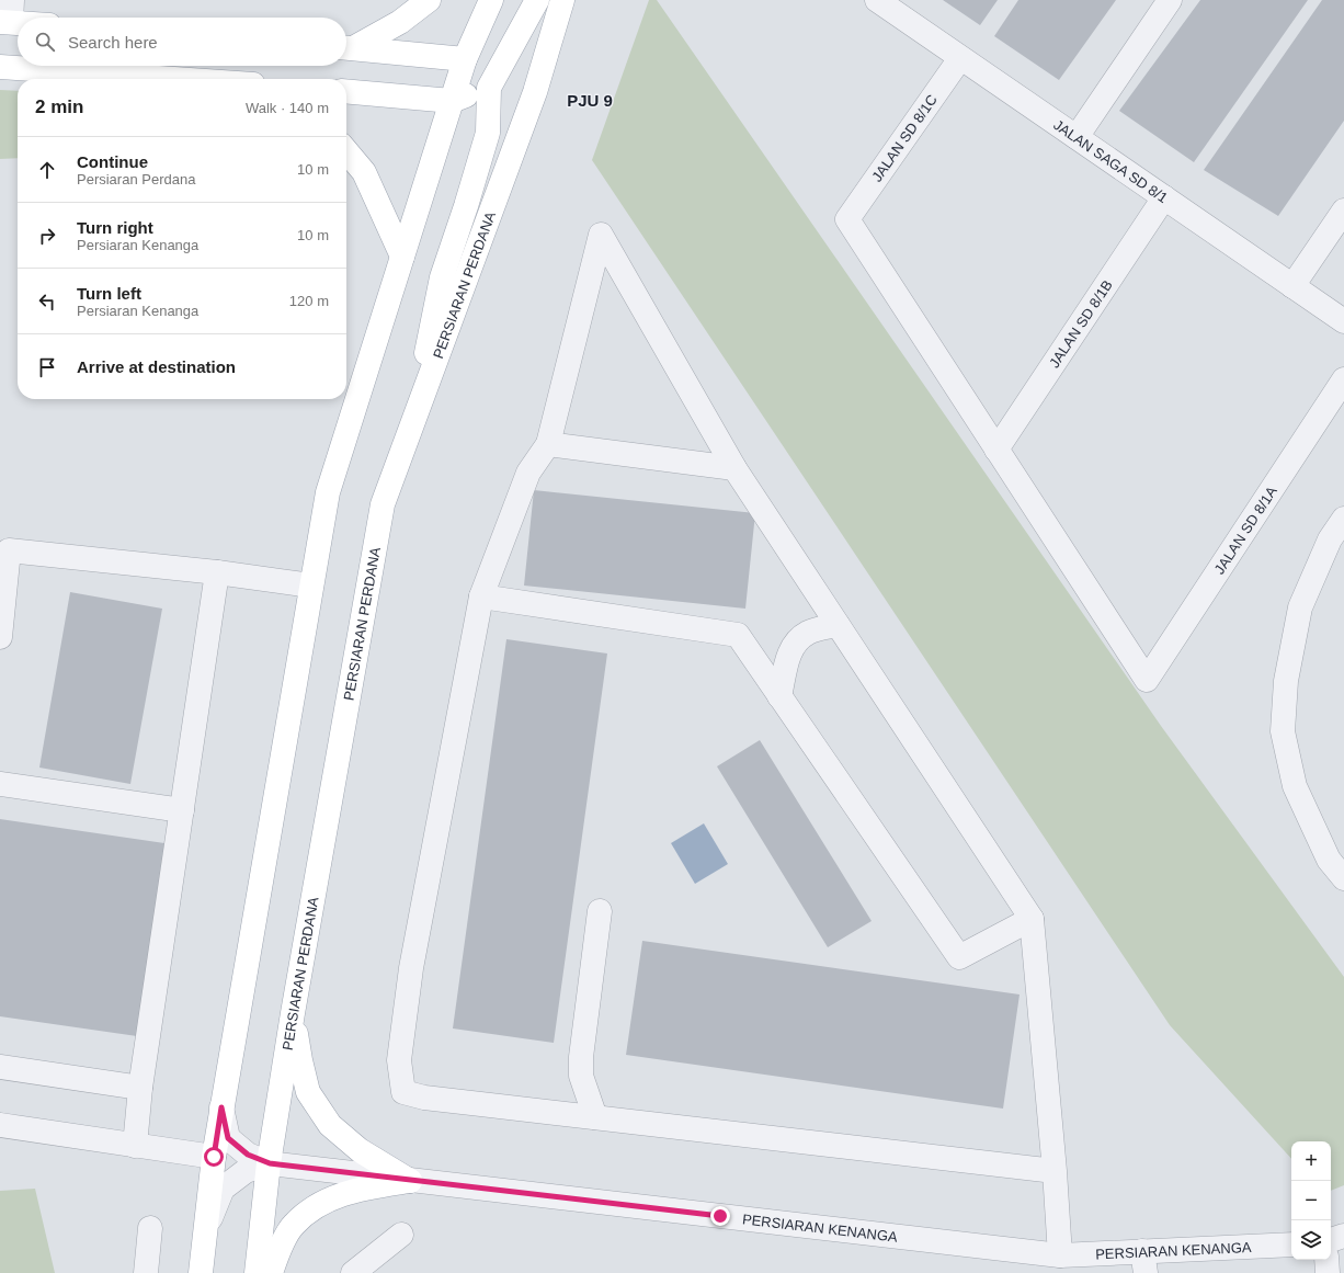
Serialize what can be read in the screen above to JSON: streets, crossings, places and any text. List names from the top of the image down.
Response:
{
  "streets": {
    "main road": ["PERSIARAN PERDANA"],
    "street": [
      "JALAN SD 8/1C",
      "JALAN SAGA SD 8/1",
      "JALAN SD 8/1B",
      "JALAN SD 8/1A",
      "PERSIARAN KENANGA"
    ]
  },
  "crossings": [
    ["JALAN SD 8/1C", "JALAN SAGA SD 8/1"],
    ["JALAN SD 8/1C", "JALAN SD 8/1B"],
    ["JALAN SD 8/1C", "JALAN SD 8/1A"],
    ["JALAN SAGA SD 8/1", "JALAN SD 8/1B"],
    ["PERSIARAN PERDANA", "PERSIARAN KENANGA"],
    ["JALAN SD 8/1B", "JALAN SD 8/1A"]
  ],
  "districts": ["PJU 9"],
  "page": {
    "search": "Search here",
    "heading": ["2 min", "Walk · 140 m"],
    "list": [
      ["Continue", "Persiaran Perdana", "10 m"],
      ["Turn right", "Persiaran Kenanga", "10 m"],
      ["Turn left", "Persiaran Kenanga", "120 m"],
      "Arrive at destination"
    ],
    "map_buttons": ["+", "−"]
  }
}
